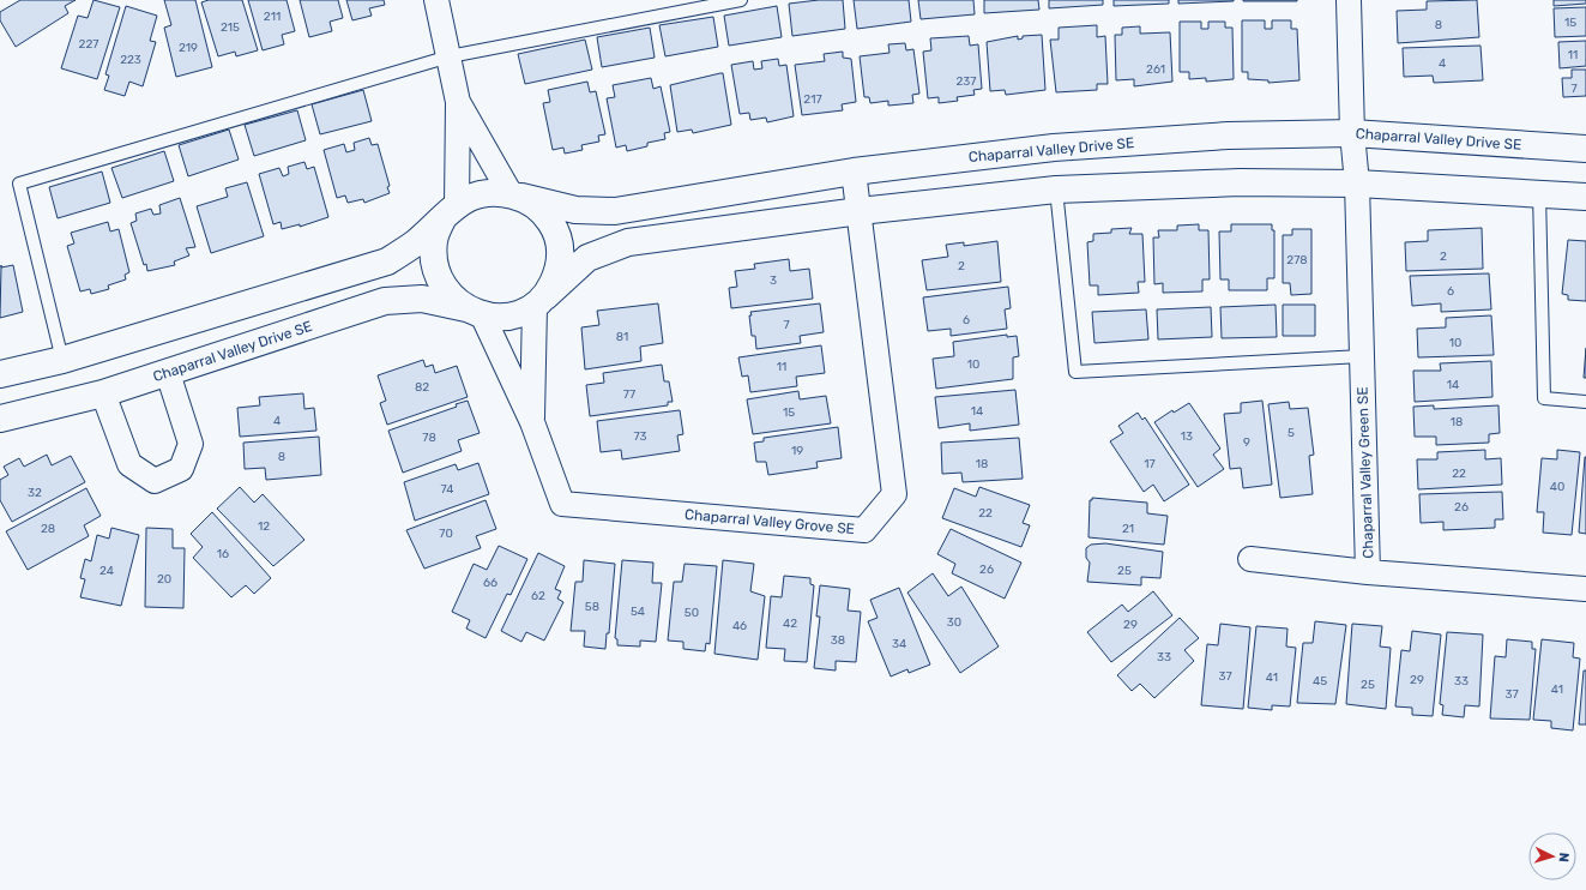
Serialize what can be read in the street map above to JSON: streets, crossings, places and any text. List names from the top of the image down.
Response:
{
  "streets": {
    "street": ["Chaparral Valley Drive SE", "Chaparral Valley Green SE", "Chaparral Valley Grove SE"]
  },
  "crossings": [
    ["Chaparral Valley Drive SE", "Chaparral Valley Green SE"],
    ["Chaparral Valley Drive SE", "Chaparral Valley Grove SE"]
  ],
  "house_numbers": [
    "211",
    "15",
    "8",
    "215",
    "227",
    "219",
    "11",
    "223",
    "4",
    "261",
    "237",
    "7",
    "217",
    "2",
    "278",
    "2",
    "3",
    "6",
    "6",
    "7",
    "81",
    "10",
    "10",
    "11",
    "14",
    "82",
    "77",
    "14",
    "15",
    "4",
    "18",
    "5",
    "73",
    "13",
    "78",
    "9",
    "19",
    "8",
    "18",
    "17",
    "22",
    "40",
    "74",
    "32",
    "26",
    "22",
    "12",
    "28",
    "21",
    "70",
    "16",
    "26",
    "24",
    "25",
    "20",
    "66",
    "62",
    "58",
    "54",
    "50",
    "30",
    "42",
    "29",
    "46",
    "38",
    "34",
    "33",
    "37",
    "41",
    "29",
    "45",
    "33",
    "25",
    "41",
    "37"
  ],
  "north": "right"
}
